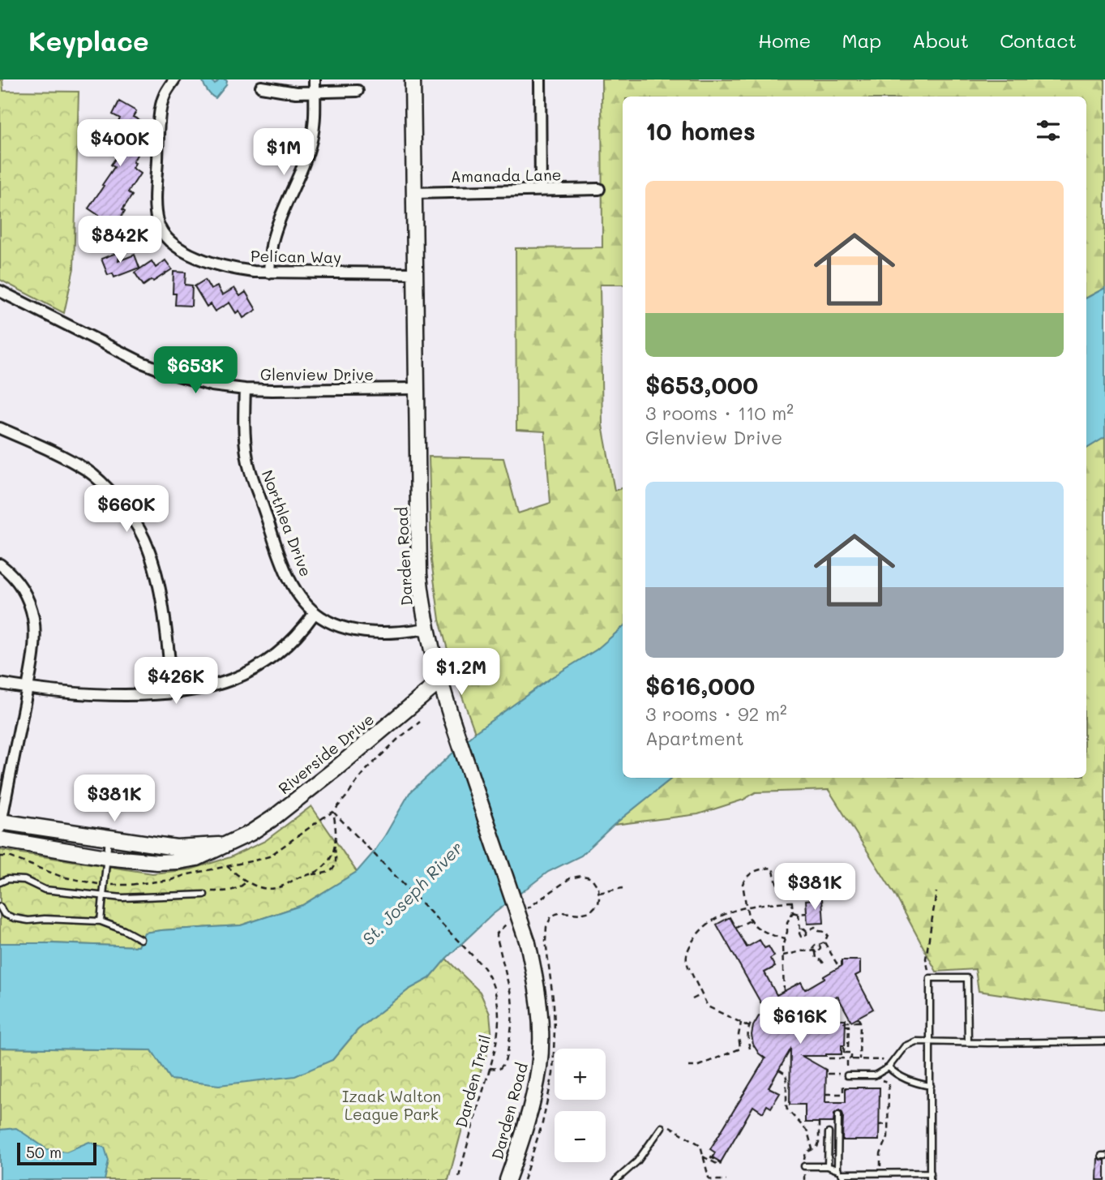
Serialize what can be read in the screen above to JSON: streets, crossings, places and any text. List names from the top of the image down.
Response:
{
  "streets": {
    "street": [
      "Amanada Lane",
      "Pelican Way",
      "Glenview Drive",
      "Northlea Drive",
      "Darden Road",
      "Riverside Drive"
    ],
    "path": ["Darden Trail"]
  },
  "crossings": [
    ["Amanada Lane", "Darden Road"],
    ["Pelican Way", "Darden Road"],
    ["Glenview Drive", "Northlea Drive"],
    ["Glenview Drive", "Darden Road"],
    ["Northlea Drive", "Darden Road"],
    ["Darden Road", "Riverside Drive"]
  ],
  "water": ["St. Joseph River"],
  "parks": ["Izaak Walton League Park"],
  "scale_bar": "50 m",
  "page": {
    "header": "Keyplace",
    "nav": [
      "Home",
      "Map",
      "About",
      "Contact"
    ],
    "heading": "10 homes",
    "price": [
      "$400K",
      "$1M",
      "$842K",
      "$653K",
      "$660K",
      "$1.2M",
      "$426K",
      "$381K",
      "$381K",
      "$616K"
    ],
    "list": [
      {
        "name": "$653,000",
        "note": "3 rooms · 110 m² · Glenview Drive"
      },
      {
        "name": "$616,000",
        "note": "3 rooms · 92 m² · Apartment"
      }
    ],
    "map_buttons": ["+", "−"],
    "scale": "50 m"
  }
}
